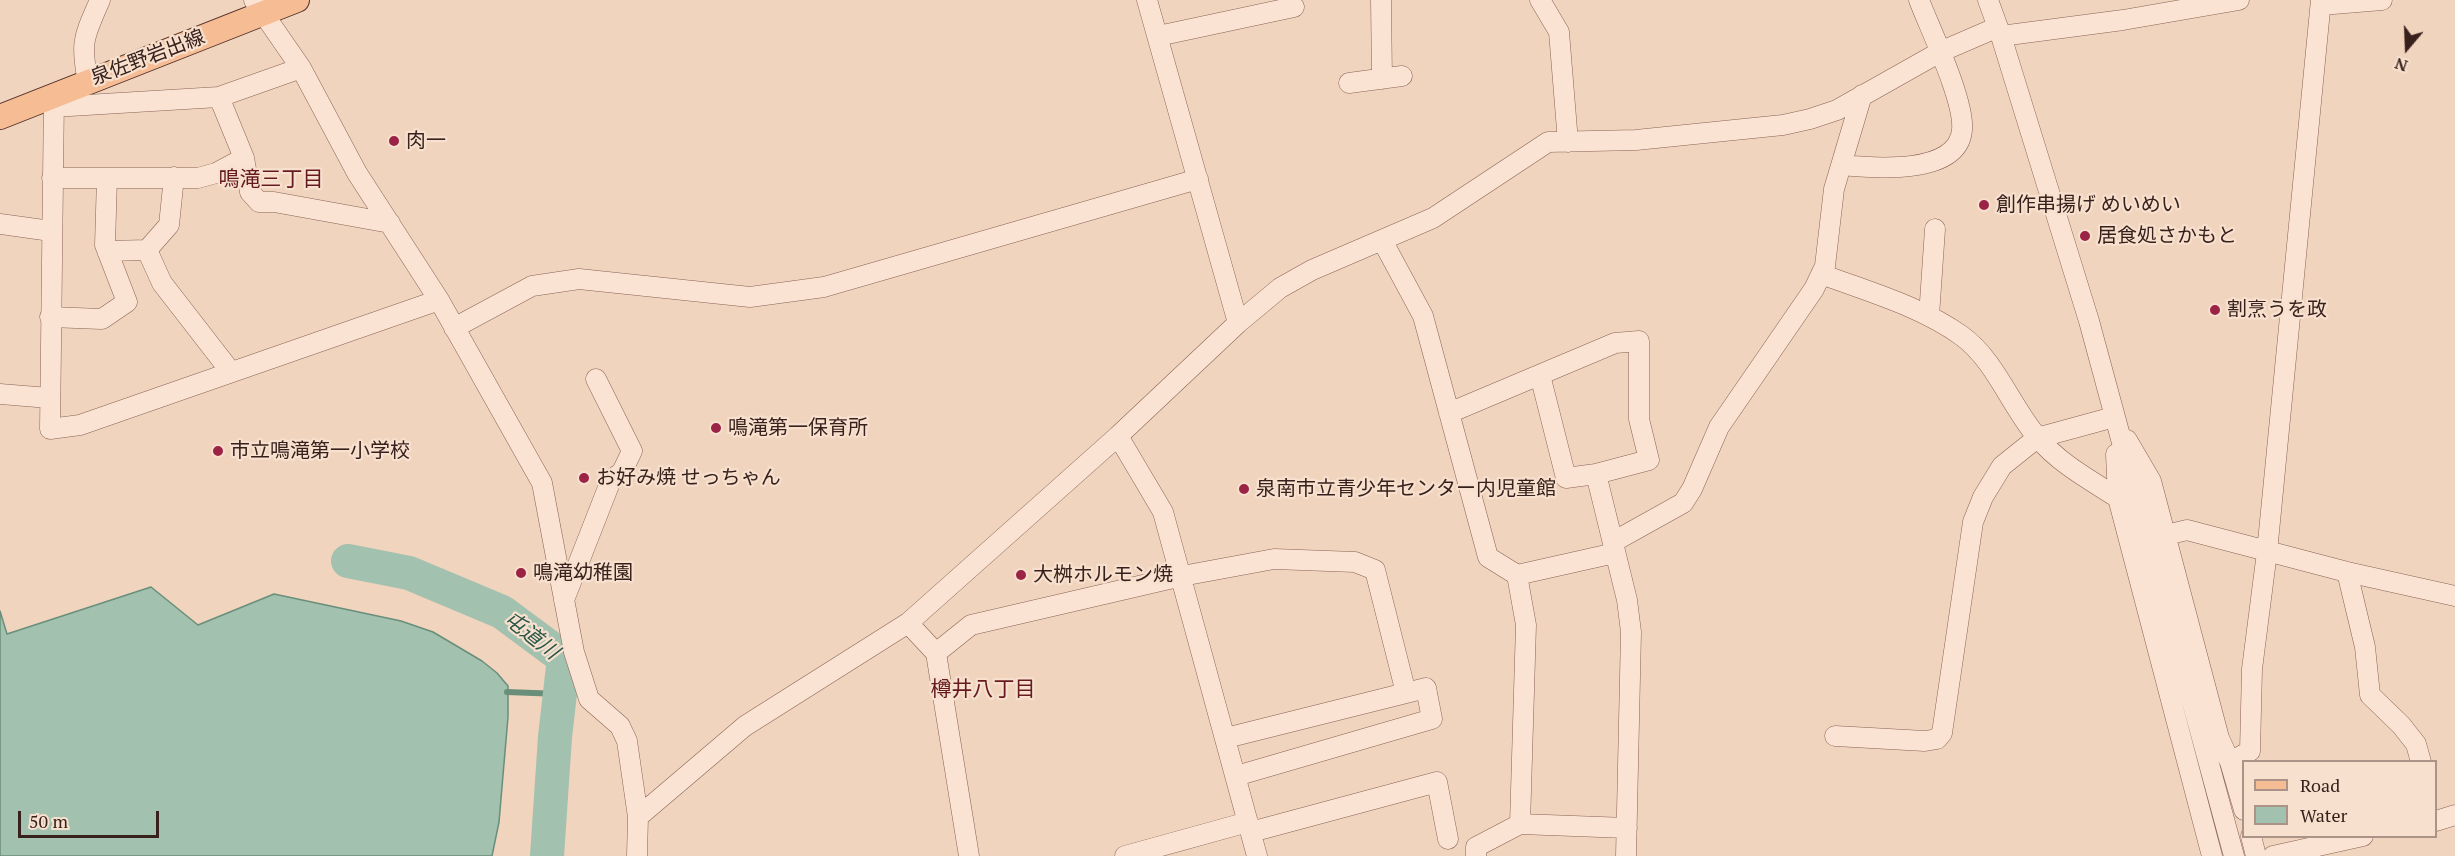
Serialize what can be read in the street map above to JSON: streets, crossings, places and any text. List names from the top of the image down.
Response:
{
  "streets": {
    "main road": ["泉佐野岩出線"]
  },
  "districts": ["鳴滝三丁目", "樽井八丁目"],
  "water": ["屯道川"],
  "places": [
    "肉一",
    "創作串揚げ めいめい",
    "居食処さかもと",
    "割烹うを政",
    "鳴滝第一保育所",
    "市立鳴滝第一小学校",
    "お好み焼 せっちゃん",
    "泉南市立青少年センター内児童館",
    "鳴滝幼稚園",
    "大桝ホルモン焼"
  ],
  "legend": ["Road", "Water"],
  "scale_bar": "50 m",
  "north": "bottom"
}
